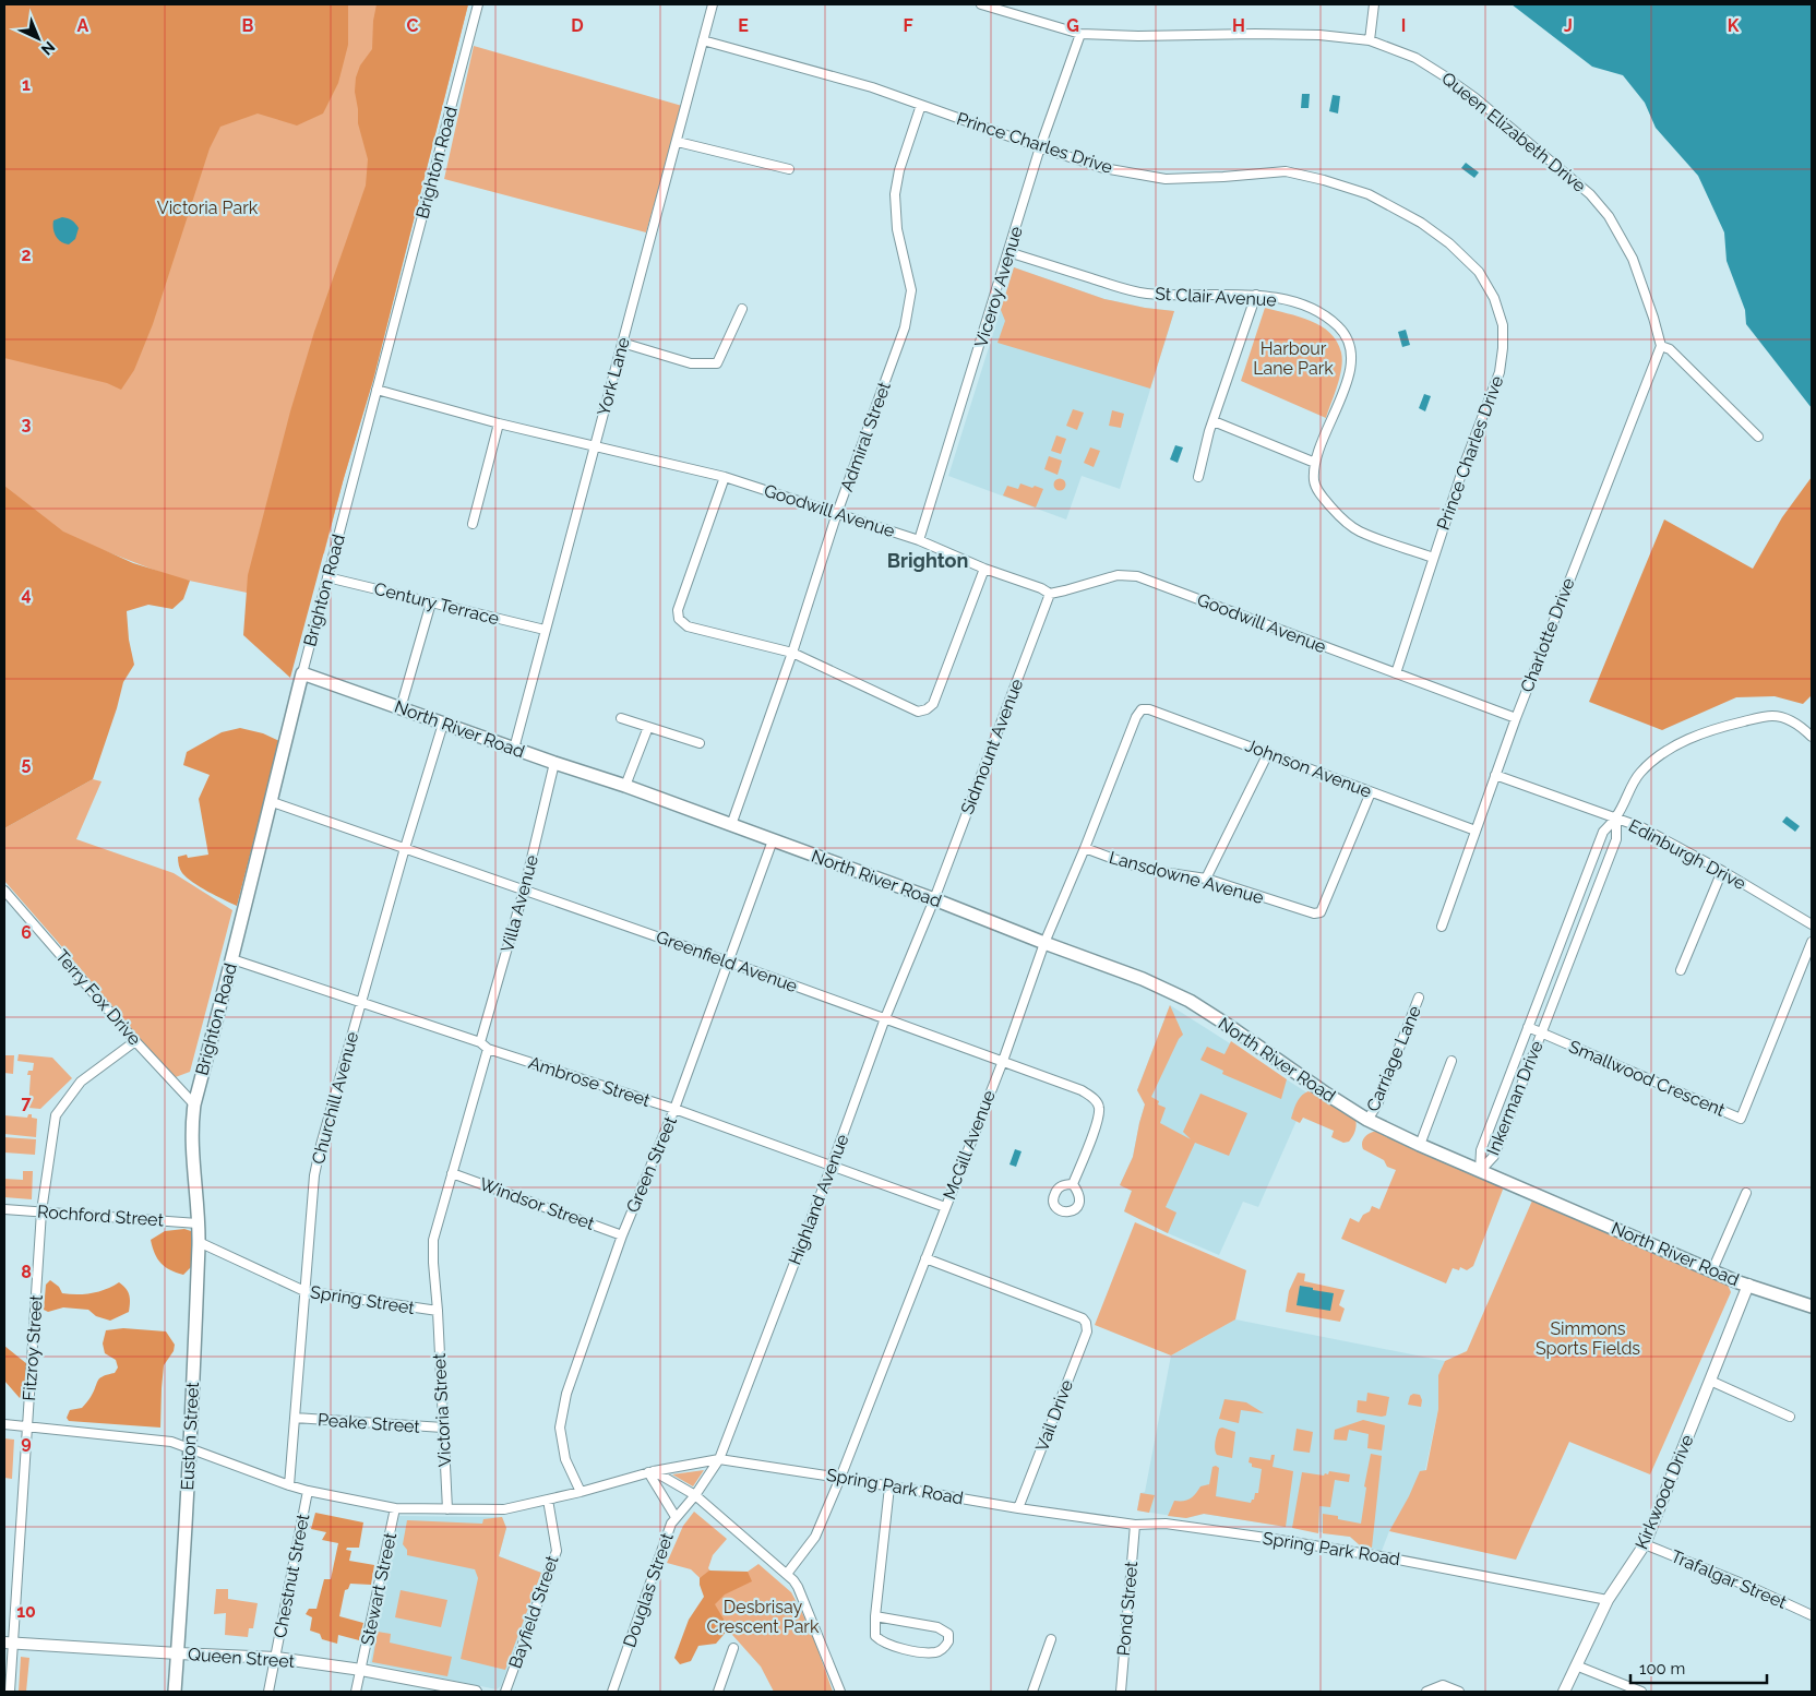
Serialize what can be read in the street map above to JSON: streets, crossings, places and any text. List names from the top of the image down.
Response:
{
  "streets": {
    "main road": ["Brighton Road", "North River Road", "Euston Street"],
    "street": [
      "Queen Elizabeth Drive",
      "Prince Charles Drive",
      "Viceroy Avenue",
      "St Clair Avenue",
      "York Lane",
      "Admiral Street",
      "Goodwill Avenue",
      "Century Terrace",
      "Charlotte Drive",
      "Sidmount Avenue",
      "Johnson Avenue",
      "Edinburgh Drive",
      "Lansdowne Avenue",
      "Villa Avenue",
      "Greenfield Avenue",
      "Terry Fox Drive",
      "Carriage Lane",
      "Smallwood Crescent",
      "Ambrose Street",
      "Churchill Avenue",
      "Inkerman Drive",
      "McGill Avenue",
      "Green Street",
      "Highland Avenue",
      "Windsor Street",
      "Rochford Street",
      "Spring Street",
      "Fitzroy Street",
      "Victoria Street",
      "Vail Drive",
      "Peake Street",
      "Spring Park Road",
      "Kirkwood Drive",
      "Chestnut Street",
      "Trafalgar Street",
      "Stewart Street",
      "Douglas Street",
      "Pond Street",
      "Bayfield Street",
      "Queen Street"
    ]
  },
  "crossings": [
    ["Queen Elizabeth Drive", "Viceroy Avenue"],
    ["Queen Elizabeth Drive", "Charlotte Drive"],
    ["Prince Charles Drive", "Viceroy Avenue"],
    ["Prince Charles Drive", "St Clair Avenue"],
    ["Prince Charles Drive", "York Lane"],
    ["Prince Charles Drive", "Admiral Street"],
    ["Prince Charles Drive", "Goodwill Avenue"],
    ["Brighton Road", "Goodwill Avenue"],
    ["Brighton Road", "Century Terrace"],
    ["Brighton Road", "North River Road"],
    ["Brighton Road", "Greenfield Avenue"],
    ["Brighton Road", "Terry Fox Drive"],
    ["Brighton Road", "Ambrose Street"],
    ["Brighton Road", "Euston Street"],
    ["Viceroy Avenue", "St Clair Avenue"],
    ["Viceroy Avenue", "Goodwill Avenue"],
    ["York Lane", "Goodwill Avenue"],
    ["York Lane", "Century Terrace"],
    ["York Lane", "North River Road"],
    ["Admiral Street", "Goodwill Avenue"],
    ["Admiral Street", "North River Road"],
    ["Goodwill Avenue", "Charlotte Drive"],
    ["Goodwill Avenue", "Sidmount Avenue"],
    ["Charlotte Drive", "Johnson Avenue"],
    ["Charlotte Drive", "Edinburgh Drive"],
    ["North River Road", "Sidmount Avenue"],
    ["North River Road", "Villa Avenue"],
    ["North River Road", "Carriage Lane"],
    ["North River Road", "Churchill Avenue"],
    ["North River Road", "Inkerman Drive"],
    ["North River Road", "McGill Avenue"],
    ["North River Road", "Green Street"],
    ["North River Road", "Highland Avenue"],
    ["North River Road", "Kirkwood Drive"],
    ["Sidmount Avenue", "Highland Avenue"],
    ["Johnson Avenue", "Lansdowne Avenue"],
    ["Johnson Avenue", "McGill Avenue"],
    ["Edinburgh Drive", "Inkerman Drive"],
    ["Lansdowne Avenue", "McGill Avenue"],
    ["Villa Avenue", "Greenfield Avenue"],
    ["Villa Avenue", "Ambrose Street"],
    ["Greenfield Avenue", "Churchill Avenue"],
    ["Greenfield Avenue", "McGill Avenue"],
    ["Greenfield Avenue", "Green Street"],
    ["Greenfield Avenue", "Highland Avenue"],
    ["Terry Fox Drive", "Fitzroy Street"],
    ["Smallwood Crescent", "Inkerman Drive"],
    ["Ambrose Street", "Churchill Avenue"],
    ["Ambrose Street", "McGill Avenue"],
    ["Ambrose Street", "Green Street"],
    ["Ambrose Street", "Highland Avenue"],
    ["Churchill Avenue", "Spring Street"],
    ["Churchill Avenue", "Peake Street"],
    ["Churchill Avenue", "Spring Park Road"],
    ["McGill Avenue", "Vail Drive"],
    ["McGill Avenue", "Spring Park Road"],
    ["Green Street", "Windsor Street"],
    ["Green Street", "Spring Park Road"],
    ["Highland Avenue", "Spring Park Road"],
    ["Highland Avenue", "Douglas Street"],
    ["Rochford Street", "Fitzroy Street"],
    ["Rochford Street", "Euston Street"],
    ["Spring Street", "Victoria Street"],
    ["Spring Street", "Euston Street"],
    ["Fitzroy Street", "Spring Park Road"],
    ["Fitzroy Street", "Queen Street"],
    ["Victoria Street", "Peake Street"],
    ["Victoria Street", "Spring Park Road"],
    ["Vail Drive", "Spring Park Road"],
    ["Euston Street", "Spring Park Road"],
    ["Euston Street", "Queen Street"],
    ["Spring Park Road", "Kirkwood Drive"],
    ["Spring Park Road", "Chestnut Street"],
    ["Spring Park Road", "Stewart Street"],
    ["Spring Park Road", "Pond Street"],
    ["Spring Park Road", "Bayfield Street"],
    ["Kirkwood Drive", "Trafalgar Street"],
    ["Chestnut Street", "Queen Street"],
    ["Stewart Street", "Queen Street"]
  ],
  "districts": ["Brighton"],
  "parks": [
    "Victoria Park",
    "Harbour Lane Park",
    "Simmons Sports Fields",
    "Desbrisay Crescent Park"
  ],
  "scale_bar": "100 m",
  "north": "bottom right",
  "grid": {
    "columns": [
      "A",
      "B",
      "C",
      "D",
      "E",
      "F",
      "G",
      "H",
      "I",
      "J",
      "K"
    ],
    "rows": [
      "1",
      "2",
      "3",
      "4",
      "5",
      "6",
      "7",
      "8",
      "9",
      "10"
    ]
  }
}
